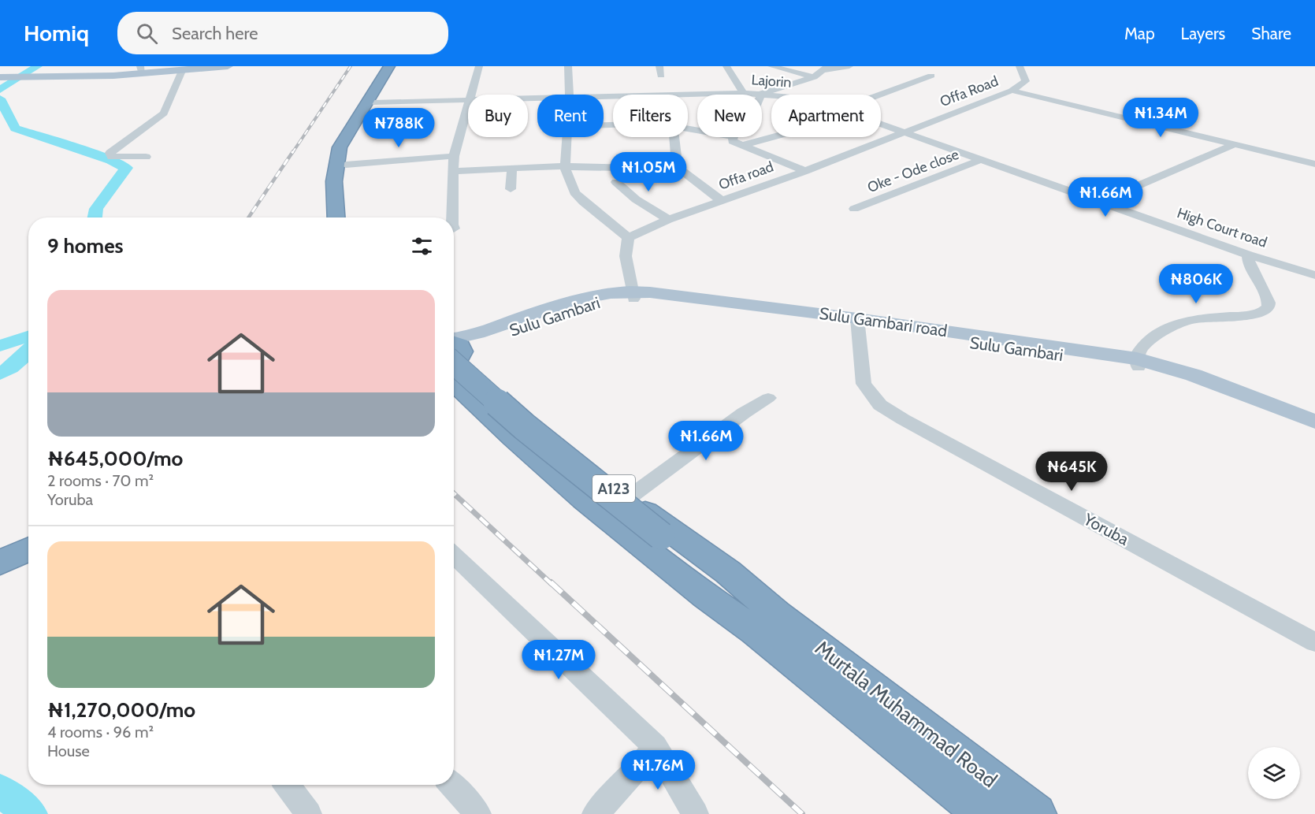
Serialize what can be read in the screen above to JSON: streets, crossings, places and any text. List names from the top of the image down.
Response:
{
  "streets": {
    "highway": ["A123", "Murtala Muhammad Road"],
    "main road": ["Sulu Gambari"],
    "street": [
      "Lajorin",
      "Offa Road",
      "Oke - Ode close",
      "Offa road",
      "High Court road",
      "Yoruba"
    ]
  },
  "crossings": [
    ["Lajorin", "Offa Road"],
    ["Lajorin", "Offa road"],
    ["Lajorin", "High Court road"],
    ["Offa Road", "Offa road"],
    ["Offa Road", "High Court road"],
    ["Oke - Ode close", "High Court road"],
    ["Offa road", "High Court road"],
    ["Sulu Gambari", "Yoruba"]
  ],
  "page": {
    "header": "Homiq",
    "search": "Search here",
    "nav": ["Map", "Layers", "Share"],
    "chip": [
      "Buy",
      "Rent",
      "Filters",
      "New",
      "Apartment"
    ],
    "price": [
      "₦1.34M",
      "₦788K",
      "₦1.05M",
      "₦1.66M",
      "₦806K",
      "₦1.66M",
      "₦645K",
      "₦1.27M",
      "₦1.76M"
    ],
    "heading": "9 homes",
    "list": [
      {
        "name": "₦645,000/mo",
        "note": "2 rooms · 70 m² · Yoruba"
      },
      {
        "name": "₦1,270,000/mo",
        "note": "4 rooms · 96 m² · House"
      }
    ]
  }
}
